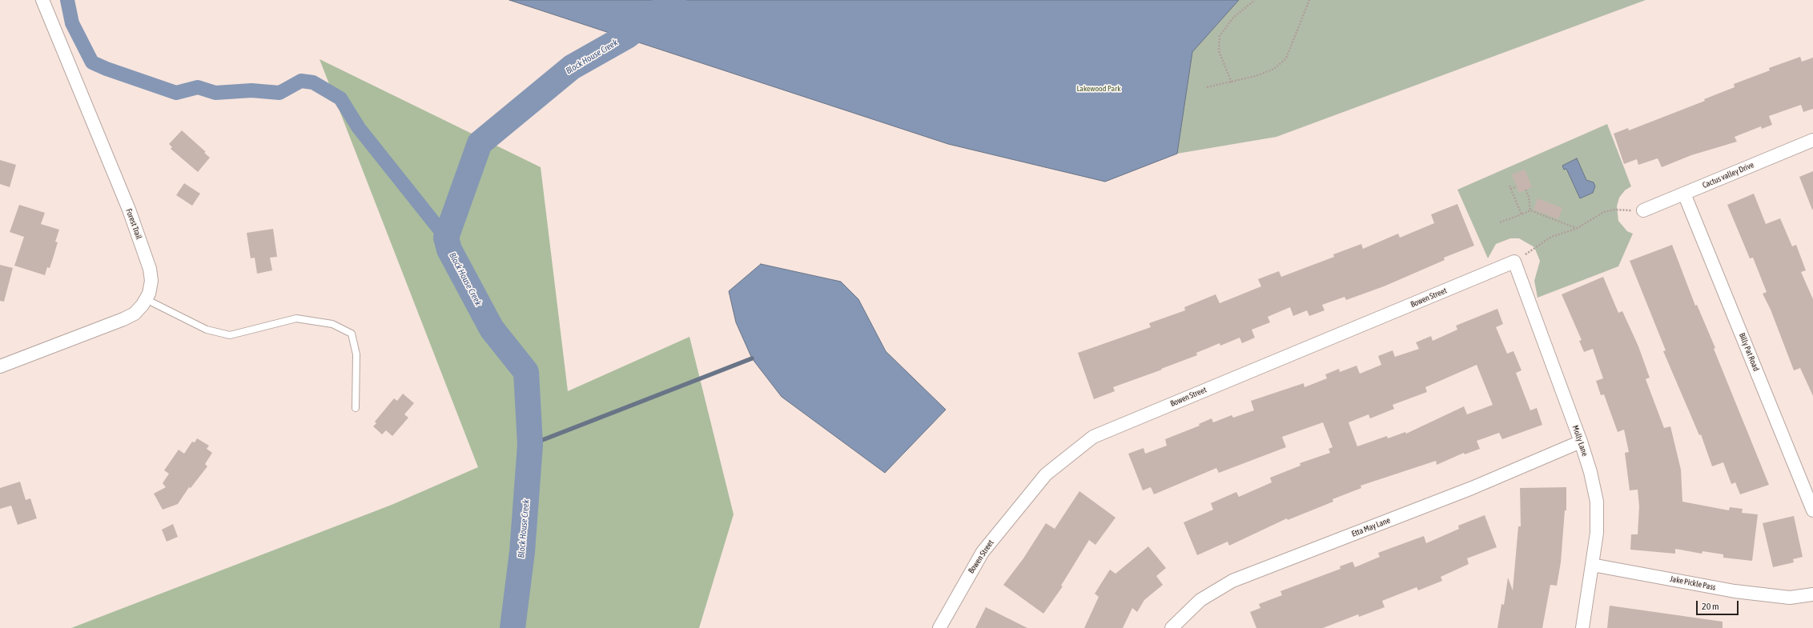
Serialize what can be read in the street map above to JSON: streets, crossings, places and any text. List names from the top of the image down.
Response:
{
  "streets": {
    "street": [
      "Cactus valley Drive",
      "Forest Trail",
      "Bowen Street",
      "Billy Pat Road",
      "Molly Lane",
      "Etta May Lane",
      "Jake Pickle Pass"
    ]
  },
  "crossings": [
    ["Cactus valley Drive", "Billy Pat Road"],
    ["Bowen Street", "Molly Lane"],
    ["Molly Lane", "Etta May Lane"],
    ["Molly Lane", "Jake Pickle Pass"]
  ],
  "water": ["Block House Creek"],
  "parks": ["Lakewood Park"],
  "scale_bar": "20 m"
}
